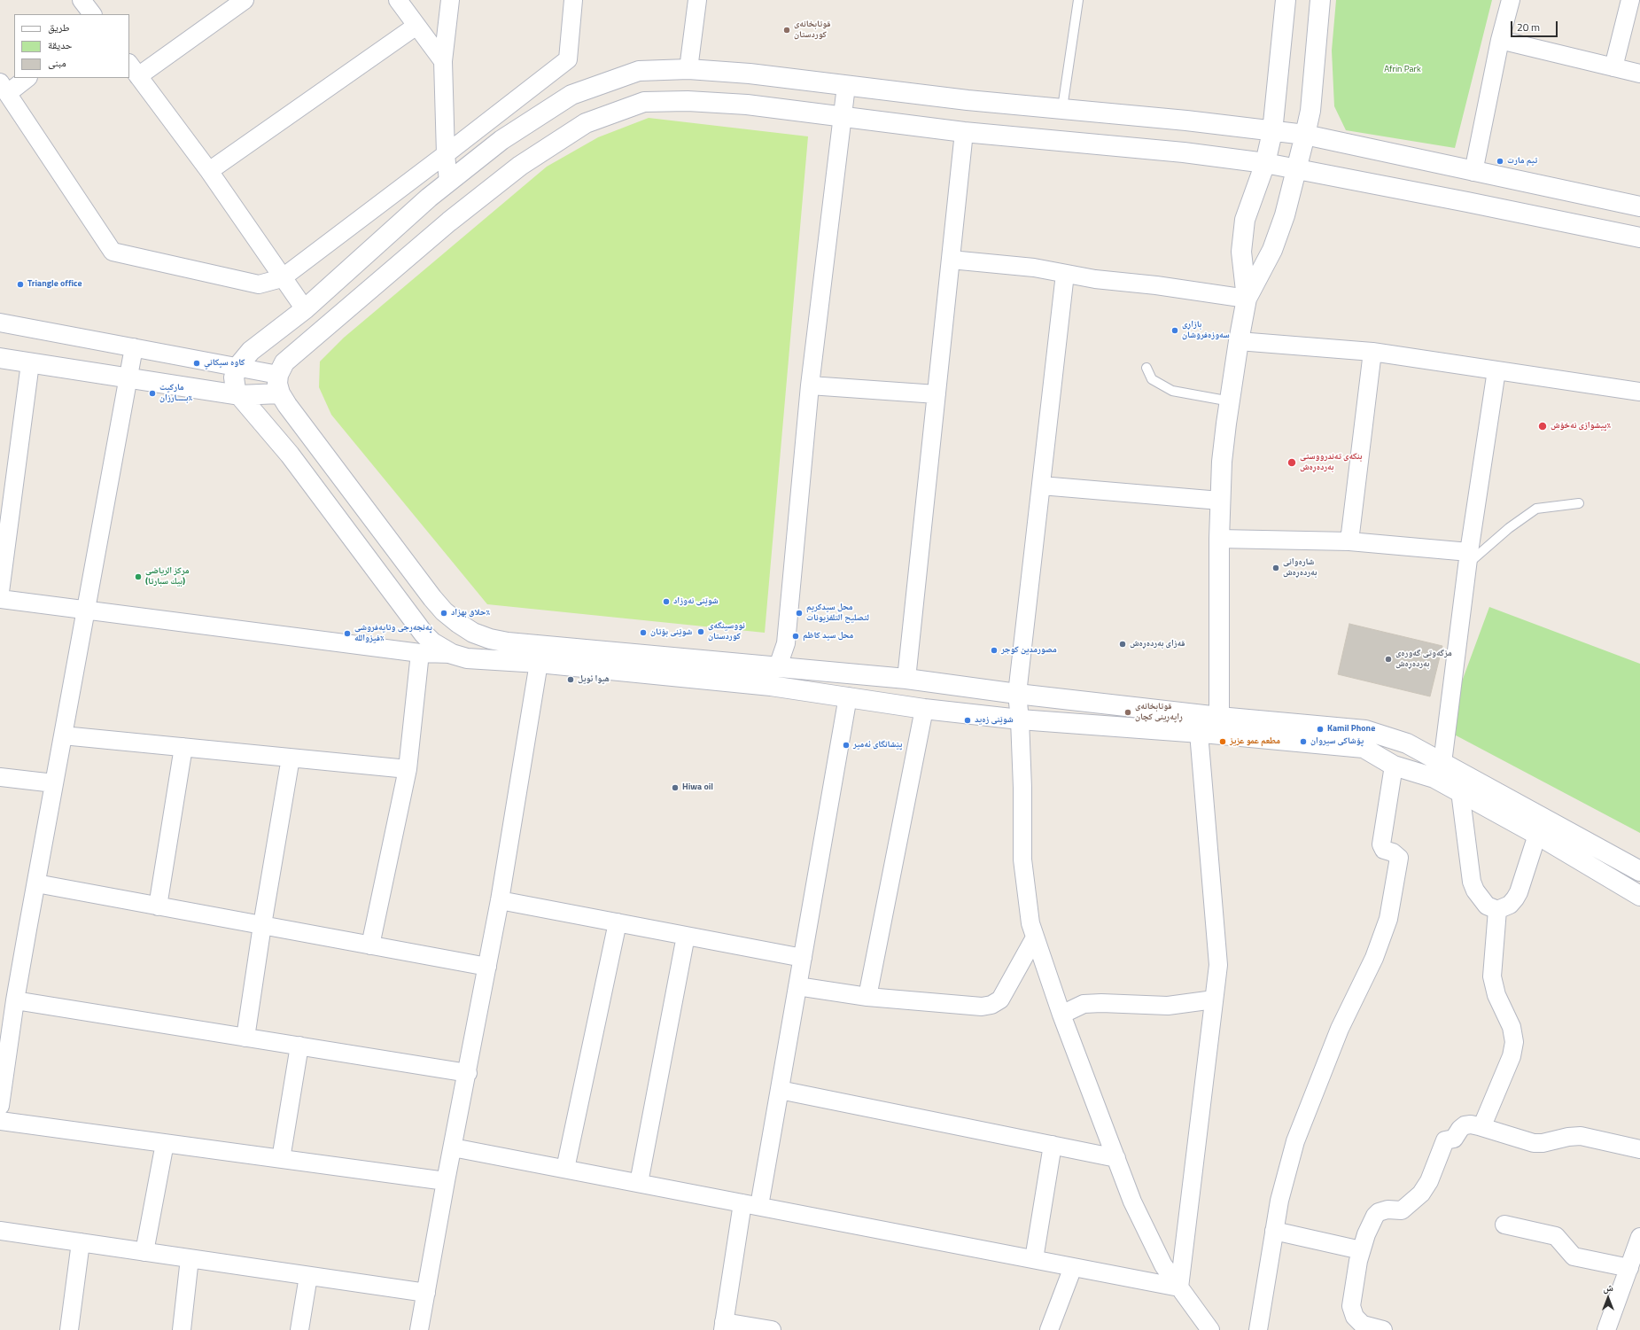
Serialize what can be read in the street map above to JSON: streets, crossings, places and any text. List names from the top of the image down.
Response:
{
  "parks": ["Afrin Park"],
  "places": [
    "قوتابخانەی کوردستان",
    "تيم مارت",
    "Triangle office",
    "بازاڕی سەوزەفرۆشان",
    "كاوه سيكاني",
    "ماركیت بـــــارزان٪",
    "پیشوازی نەخۆش٪",
    "بنکەی تەندرووستی بەردەڕەش",
    "شارەوانی بەردەڕەش",
    "مركز الرياضي (بيك سبارتا)",
    "شوێنی نەوزاد",
    "حلاق بهزاد٪",
    "محل سيدكريم لتصليح التلفزيونات",
    "نووسینگەی کوردستان",
    "شوێنی بۆتان",
    "پەنجەرجی وتایەفروشی فیزواللە٪",
    "محل سيد كاظم",
    "قەزای بەردەڕەش",
    "مصورمدین كوجر",
    "مزگەوتی گەورەی بەردەڕەش",
    "هيوا ئويل",
    "قوتابخانەی ڕاپەڕینی کچان",
    "شوێنی زەید",
    "Kamil Phone",
    "مطعم عمو عزيز",
    "پۆشاکی سیروان",
    "پێشانگای ئەمیر",
    "Hiwa oil"
  ],
  "legend": ["طريق", "حديقة", "مبنى"],
  "scale_bar": "20 m",
  "north": "top"
}
